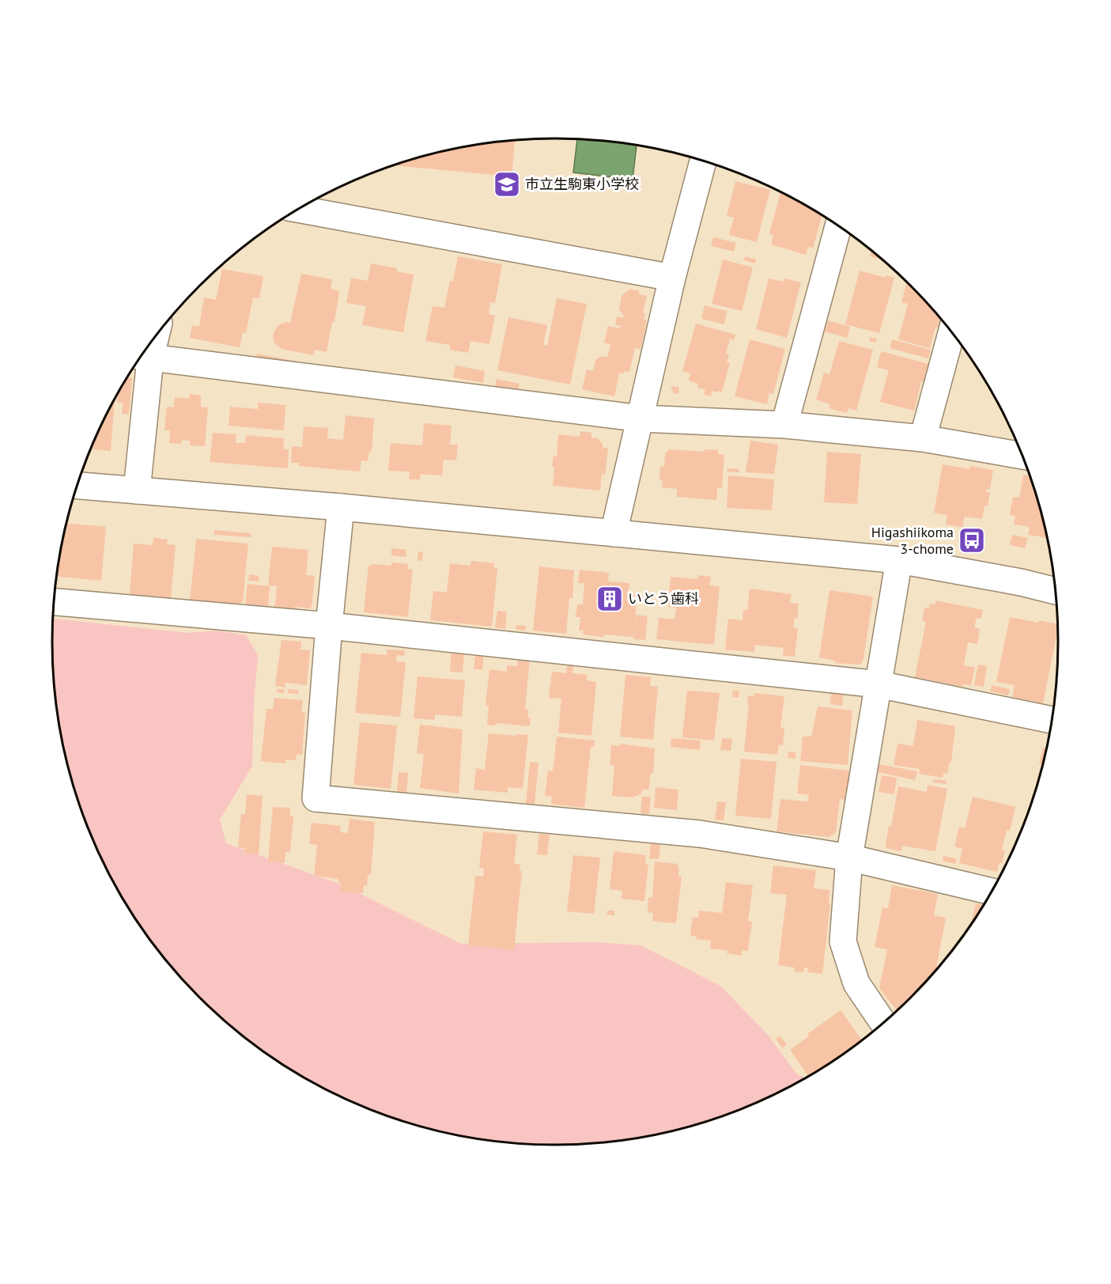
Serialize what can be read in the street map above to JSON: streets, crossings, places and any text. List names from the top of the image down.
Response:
{
  "places": {
    "school or university": ["市立生駒東小学校"],
    "bus stop": ["Higashiikoma 3-chome"],
    "building": ["いとう歯科"]
  }
}
